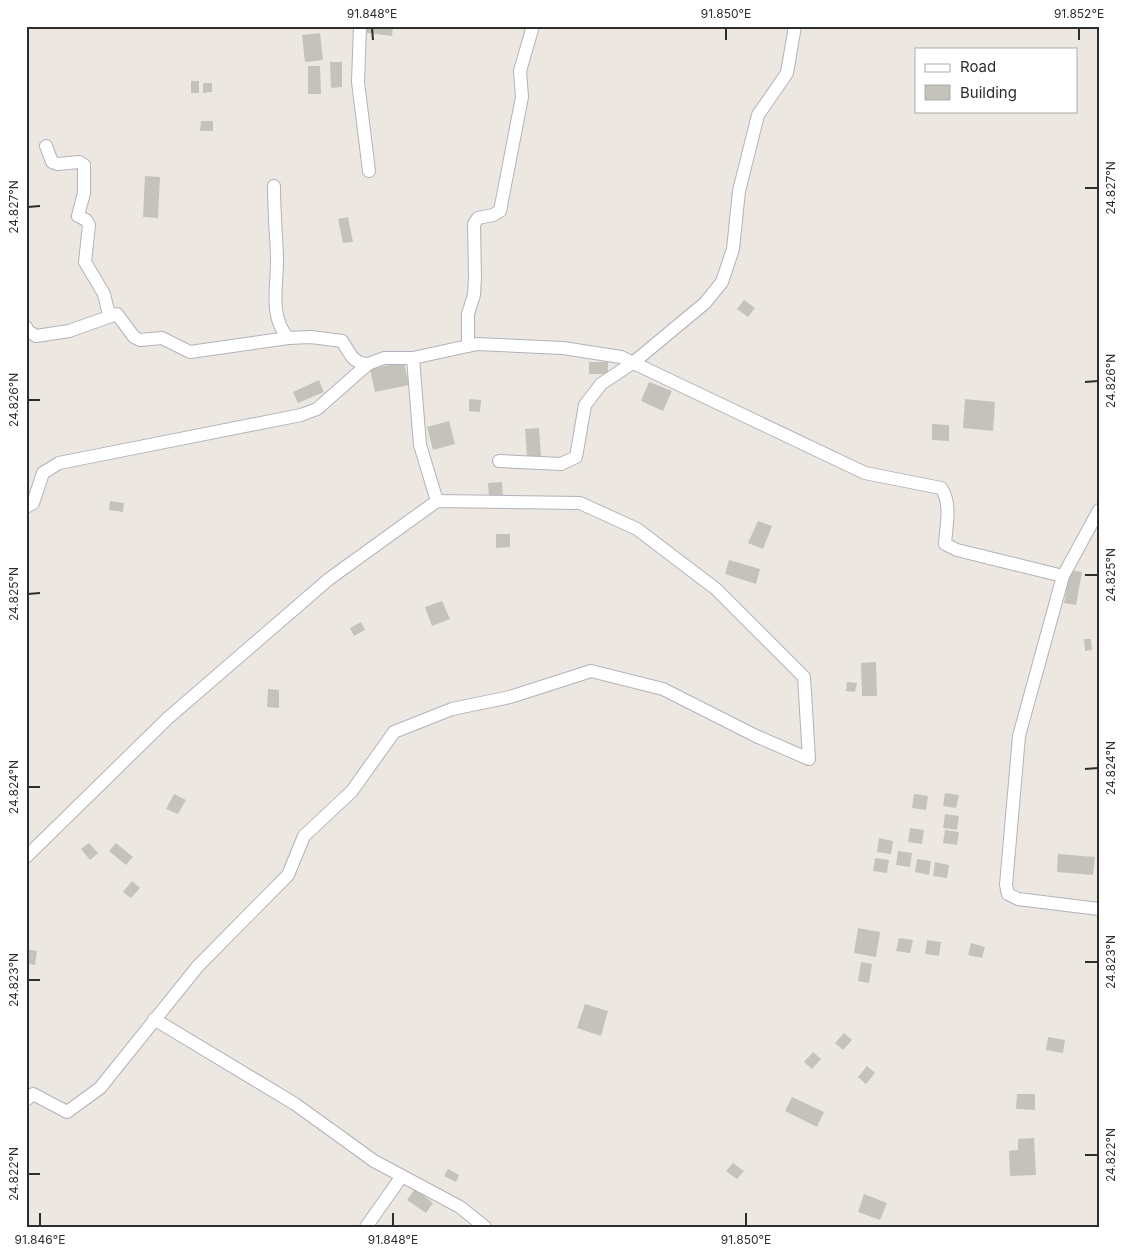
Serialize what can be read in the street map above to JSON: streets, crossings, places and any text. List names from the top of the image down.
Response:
{
  "legend": ["Road", "Building"],
  "coordinates": [
    "91.848°E",
    "91.850°E",
    "91.852°E",
    "24.827°N",
    "24.826°N",
    "24.825°N",
    "24.824°N",
    "24.823°N",
    "24.822°N",
    "91.846°E"
  ]
}
